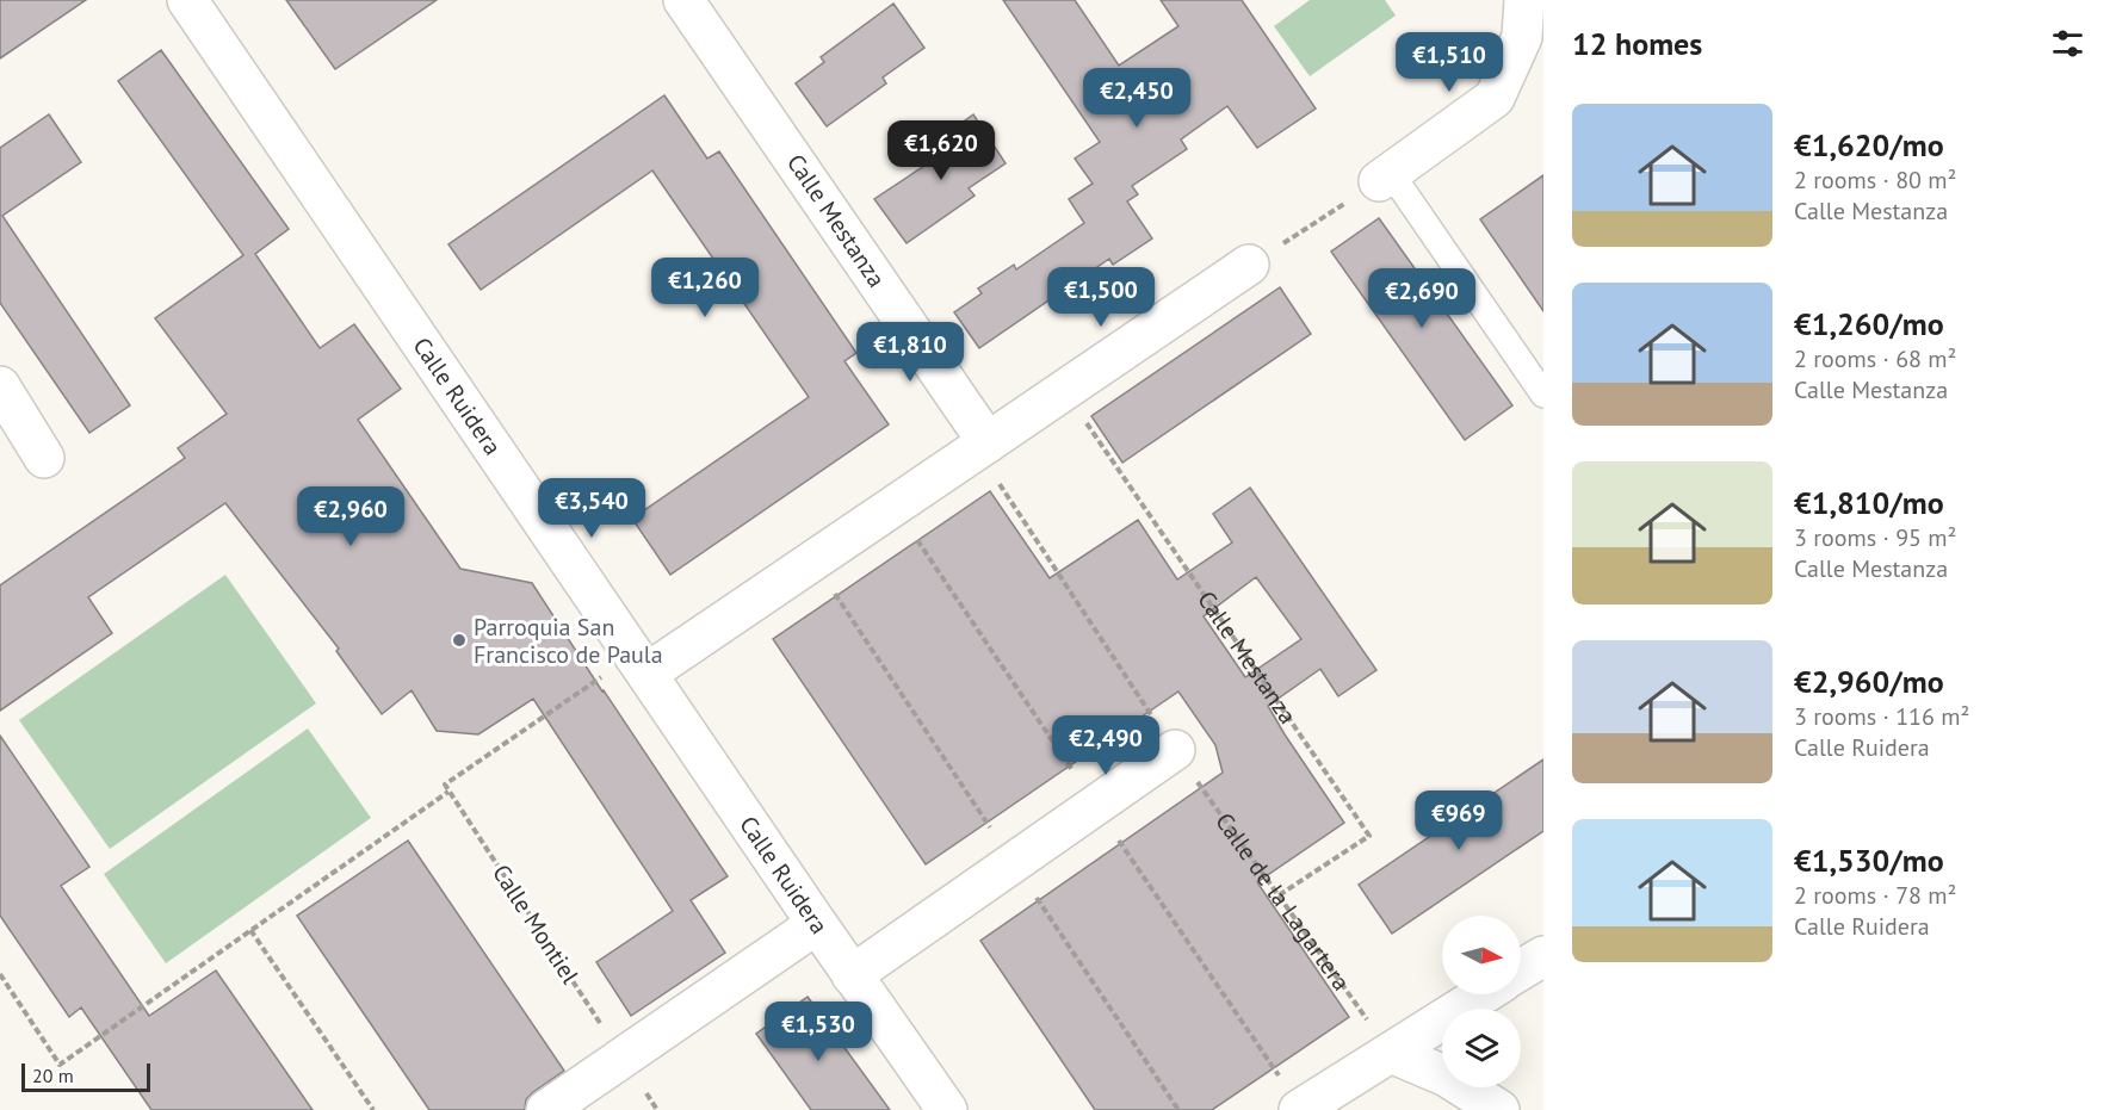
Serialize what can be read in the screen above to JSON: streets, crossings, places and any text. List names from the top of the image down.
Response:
{
  "streets": {
    "street": ["Calle Mestanza", "Calle Ruidera"],
    "path": ["Calle de la Lagartera", "Calle Montiel"]
  },
  "crossings": [
    ["Calle Mestanza", "Calle de la Lagartera"]
  ],
  "places": ["Parroquia San Francisco de Paula"],
  "scale_bar": "20 m",
  "north": "right",
  "page": {
    "heading": "12 homes",
    "price": [
      "€1,510",
      "€2,450",
      "€1,620",
      "€1,260",
      "€1,500",
      "€2,690",
      "€1,810",
      "€3,540",
      "€2,960",
      "€2,490",
      "€969",
      "€1,530"
    ],
    "list": [
      {
        "name": "€1,620/mo",
        "note": "2 rooms · 80 m² · Calle Mestanza"
      },
      {
        "name": "€1,260/mo",
        "note": "2 rooms · 68 m² · Calle Mestanza"
      },
      {
        "name": "€1,810/mo",
        "note": "3 rooms · 95 m² · Calle Mestanza"
      },
      {
        "name": "€2,960/mo",
        "note": "3 rooms · 116 m² · Calle Ruidera"
      },
      {
        "name": "€1,530/mo",
        "note": "2 rooms · 78 m² · Calle Ruidera"
      }
    ],
    "scale": "20 m"
  }
}
